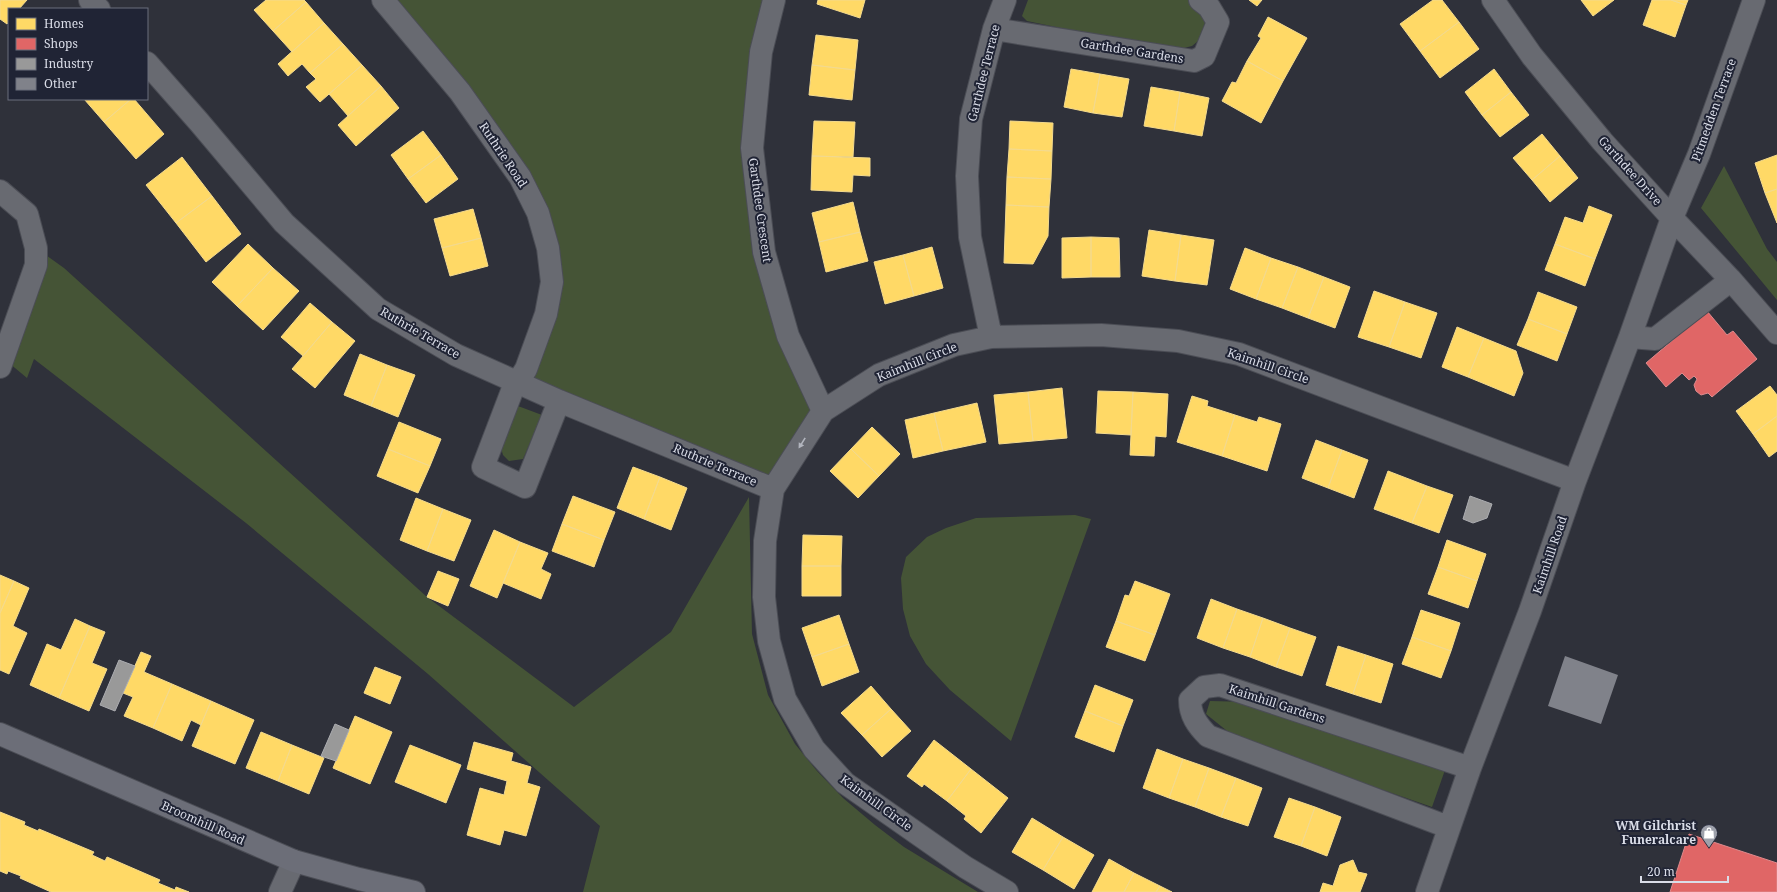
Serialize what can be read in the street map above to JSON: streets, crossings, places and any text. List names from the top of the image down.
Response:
{
  "streets": {
    "street": [
      "Garthdee Gardens",
      "Garthdee Terrace",
      "Pitmedden Terrace",
      "Ruthrie Road",
      "Garthdee Drive",
      "Garthdee Crescent",
      "Ruthrie Terrace",
      "Kaimhill Circle",
      "Kaimhill Road",
      "Kaimhill Gardens",
      "Broomhill Road"
    ]
  },
  "crossings": [
    ["Garthdee Gardens", "Garthdee Terrace"],
    ["Garthdee Terrace", "Kaimhill Circle"],
    ["Pitmedden Terrace", "Garthdee Drive"],
    ["Pitmedden Terrace", "Kaimhill Road"],
    ["Ruthrie Road", "Ruthrie Terrace"],
    ["Garthdee Drive", "Kaimhill Road"],
    ["Garthdee Crescent", "Kaimhill Circle"],
    ["Ruthrie Terrace", "Kaimhill Circle"],
    ["Kaimhill Circle", "Kaimhill Road"],
    ["Kaimhill Road", "Kaimhill Gardens"]
  ],
  "places": {
    "shop": ["WM Gilchrist Funeralcare"]
  },
  "legend": [
    "Homes",
    "Shops",
    "Industry",
    "Other"
  ],
  "scale_bar": "20 m"
}
